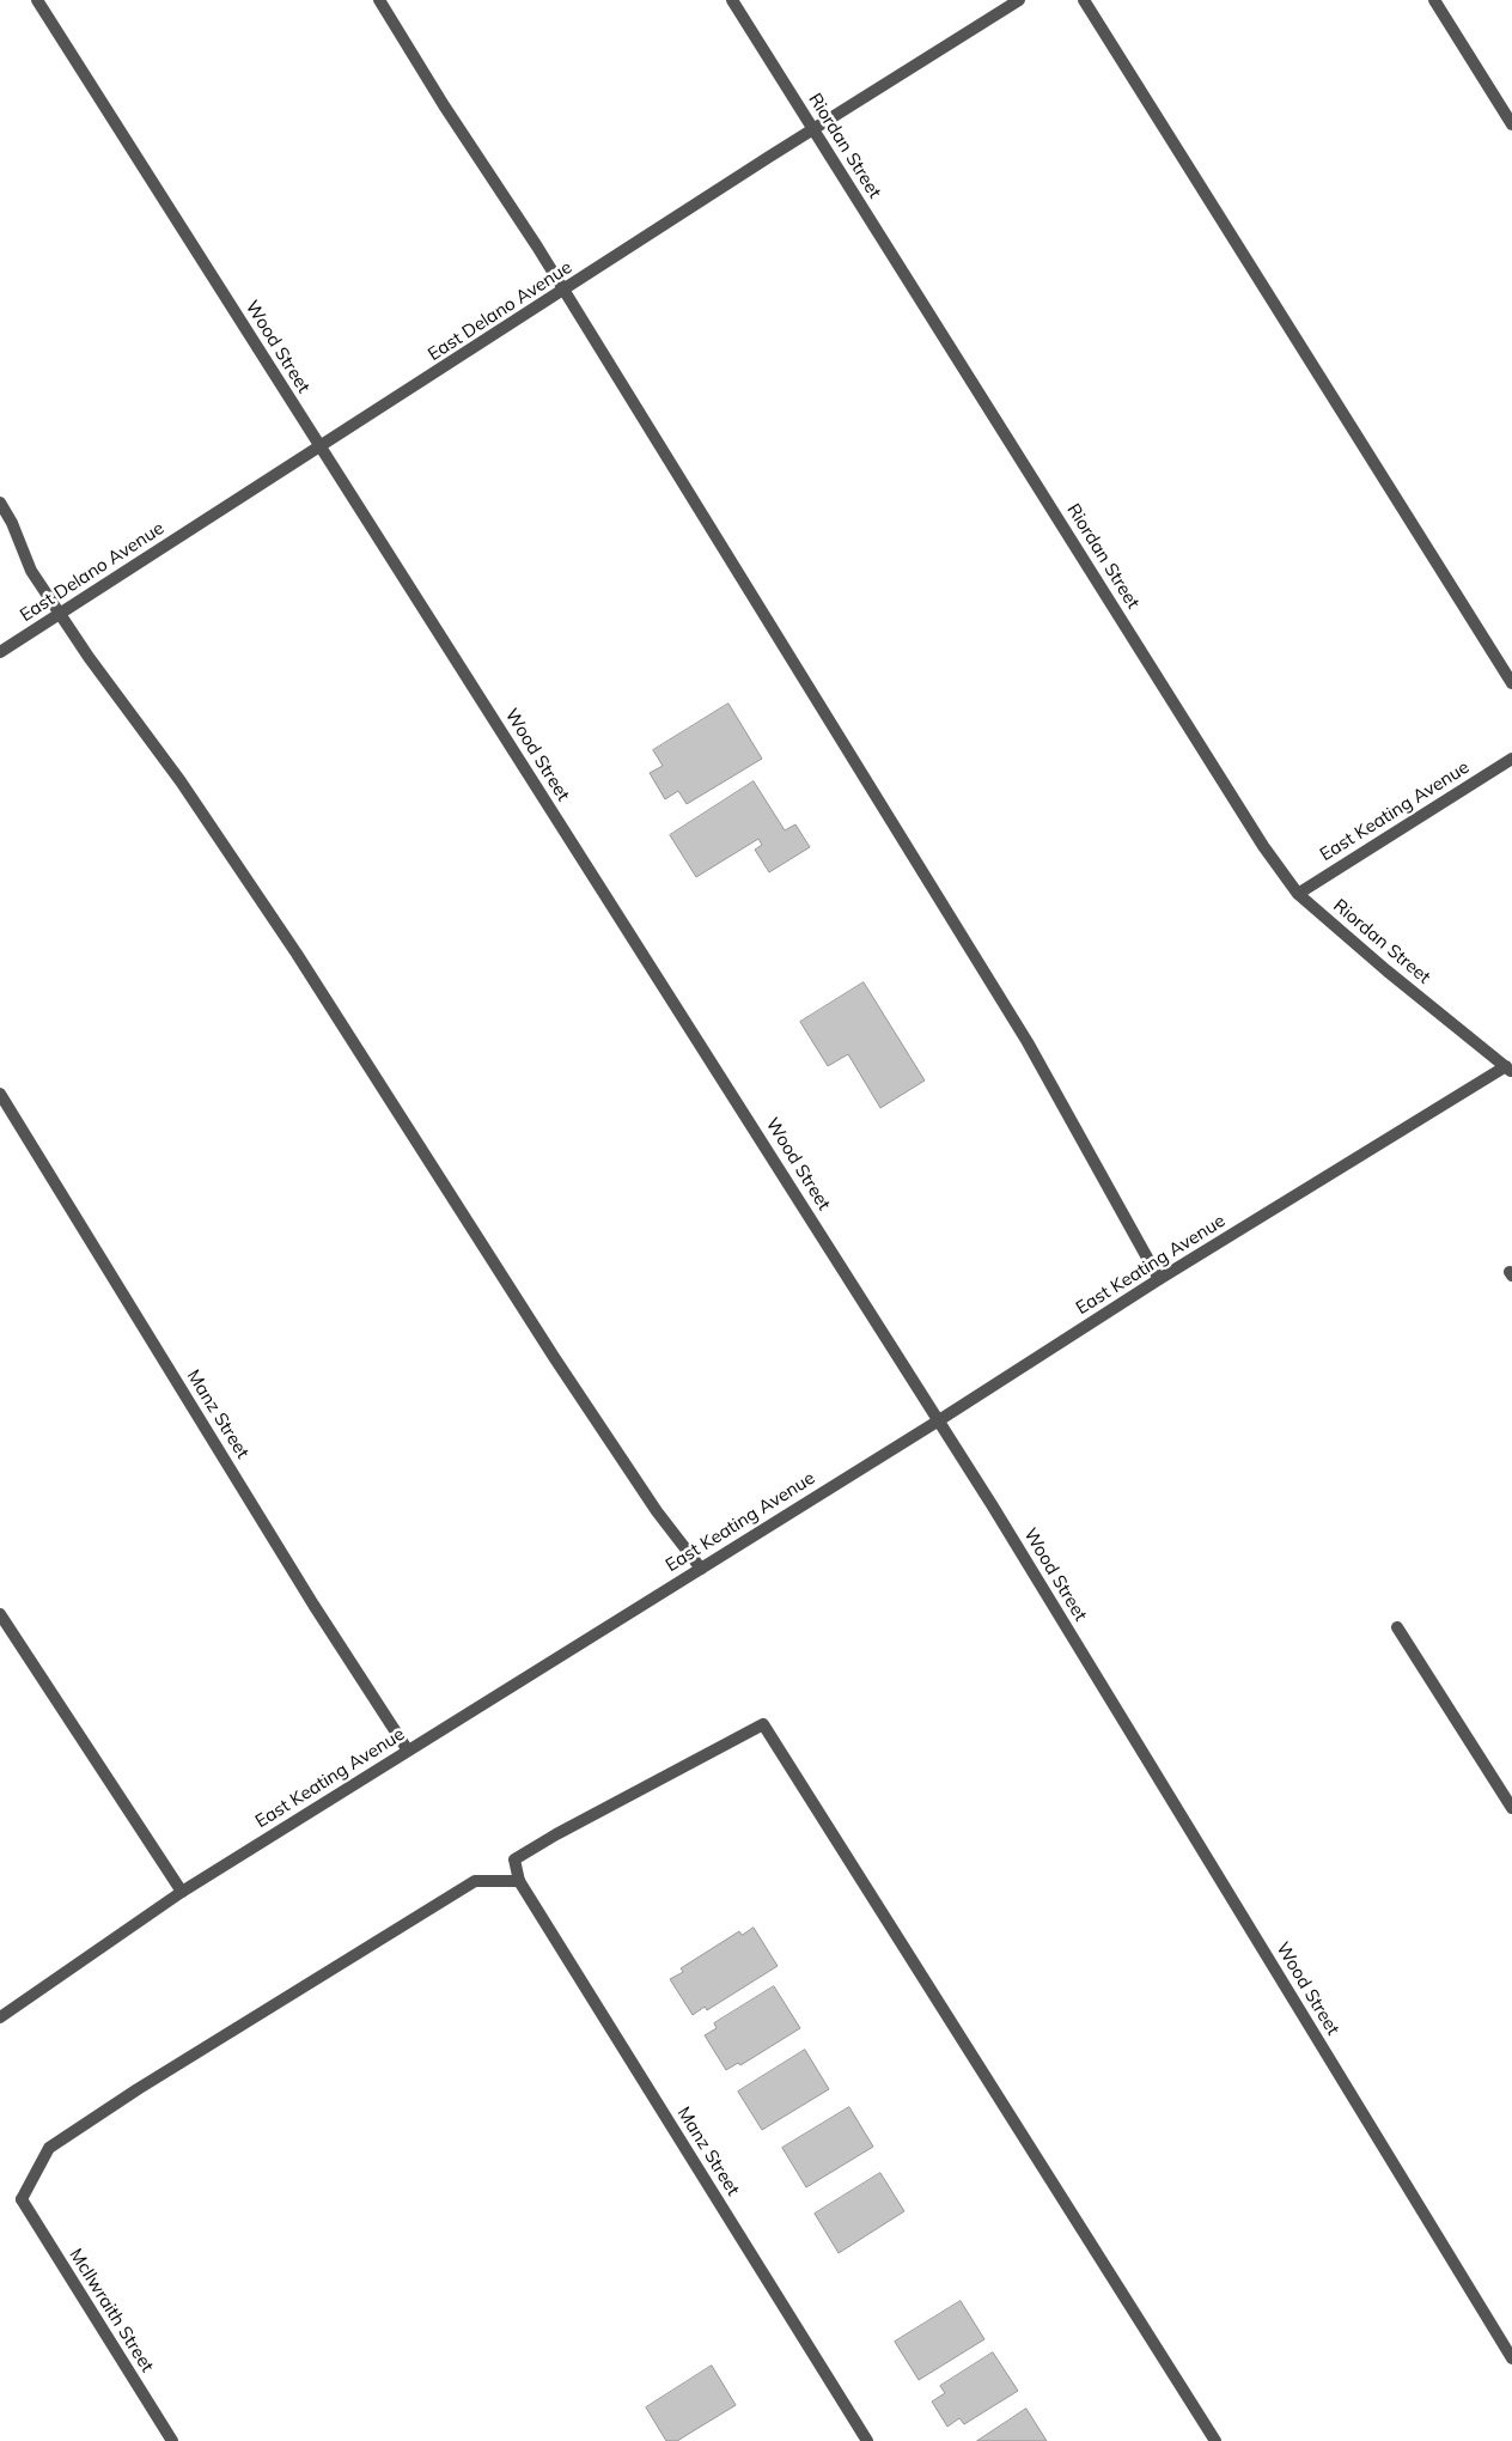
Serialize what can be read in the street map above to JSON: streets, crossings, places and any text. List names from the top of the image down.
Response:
{
  "streets": {
    "street": [
      "Riordan Street",
      "East Delano Avenue",
      "Wood Street",
      "East Keating Avenue",
      "Manz Street",
      "McIlwraith Street"
    ]
  },
  "crossings": [
    ["Riordan Street", "East Delano Avenue"],
    ["Riordan Street", "East Keating Avenue"],
    ["East Delano Avenue", "Wood Street"],
    ["Wood Street", "East Keating Avenue"],
    ["East Keating Avenue", "Manz Street"],
    ["Manz Street", "McIlwraith Street"]
  ]
}
